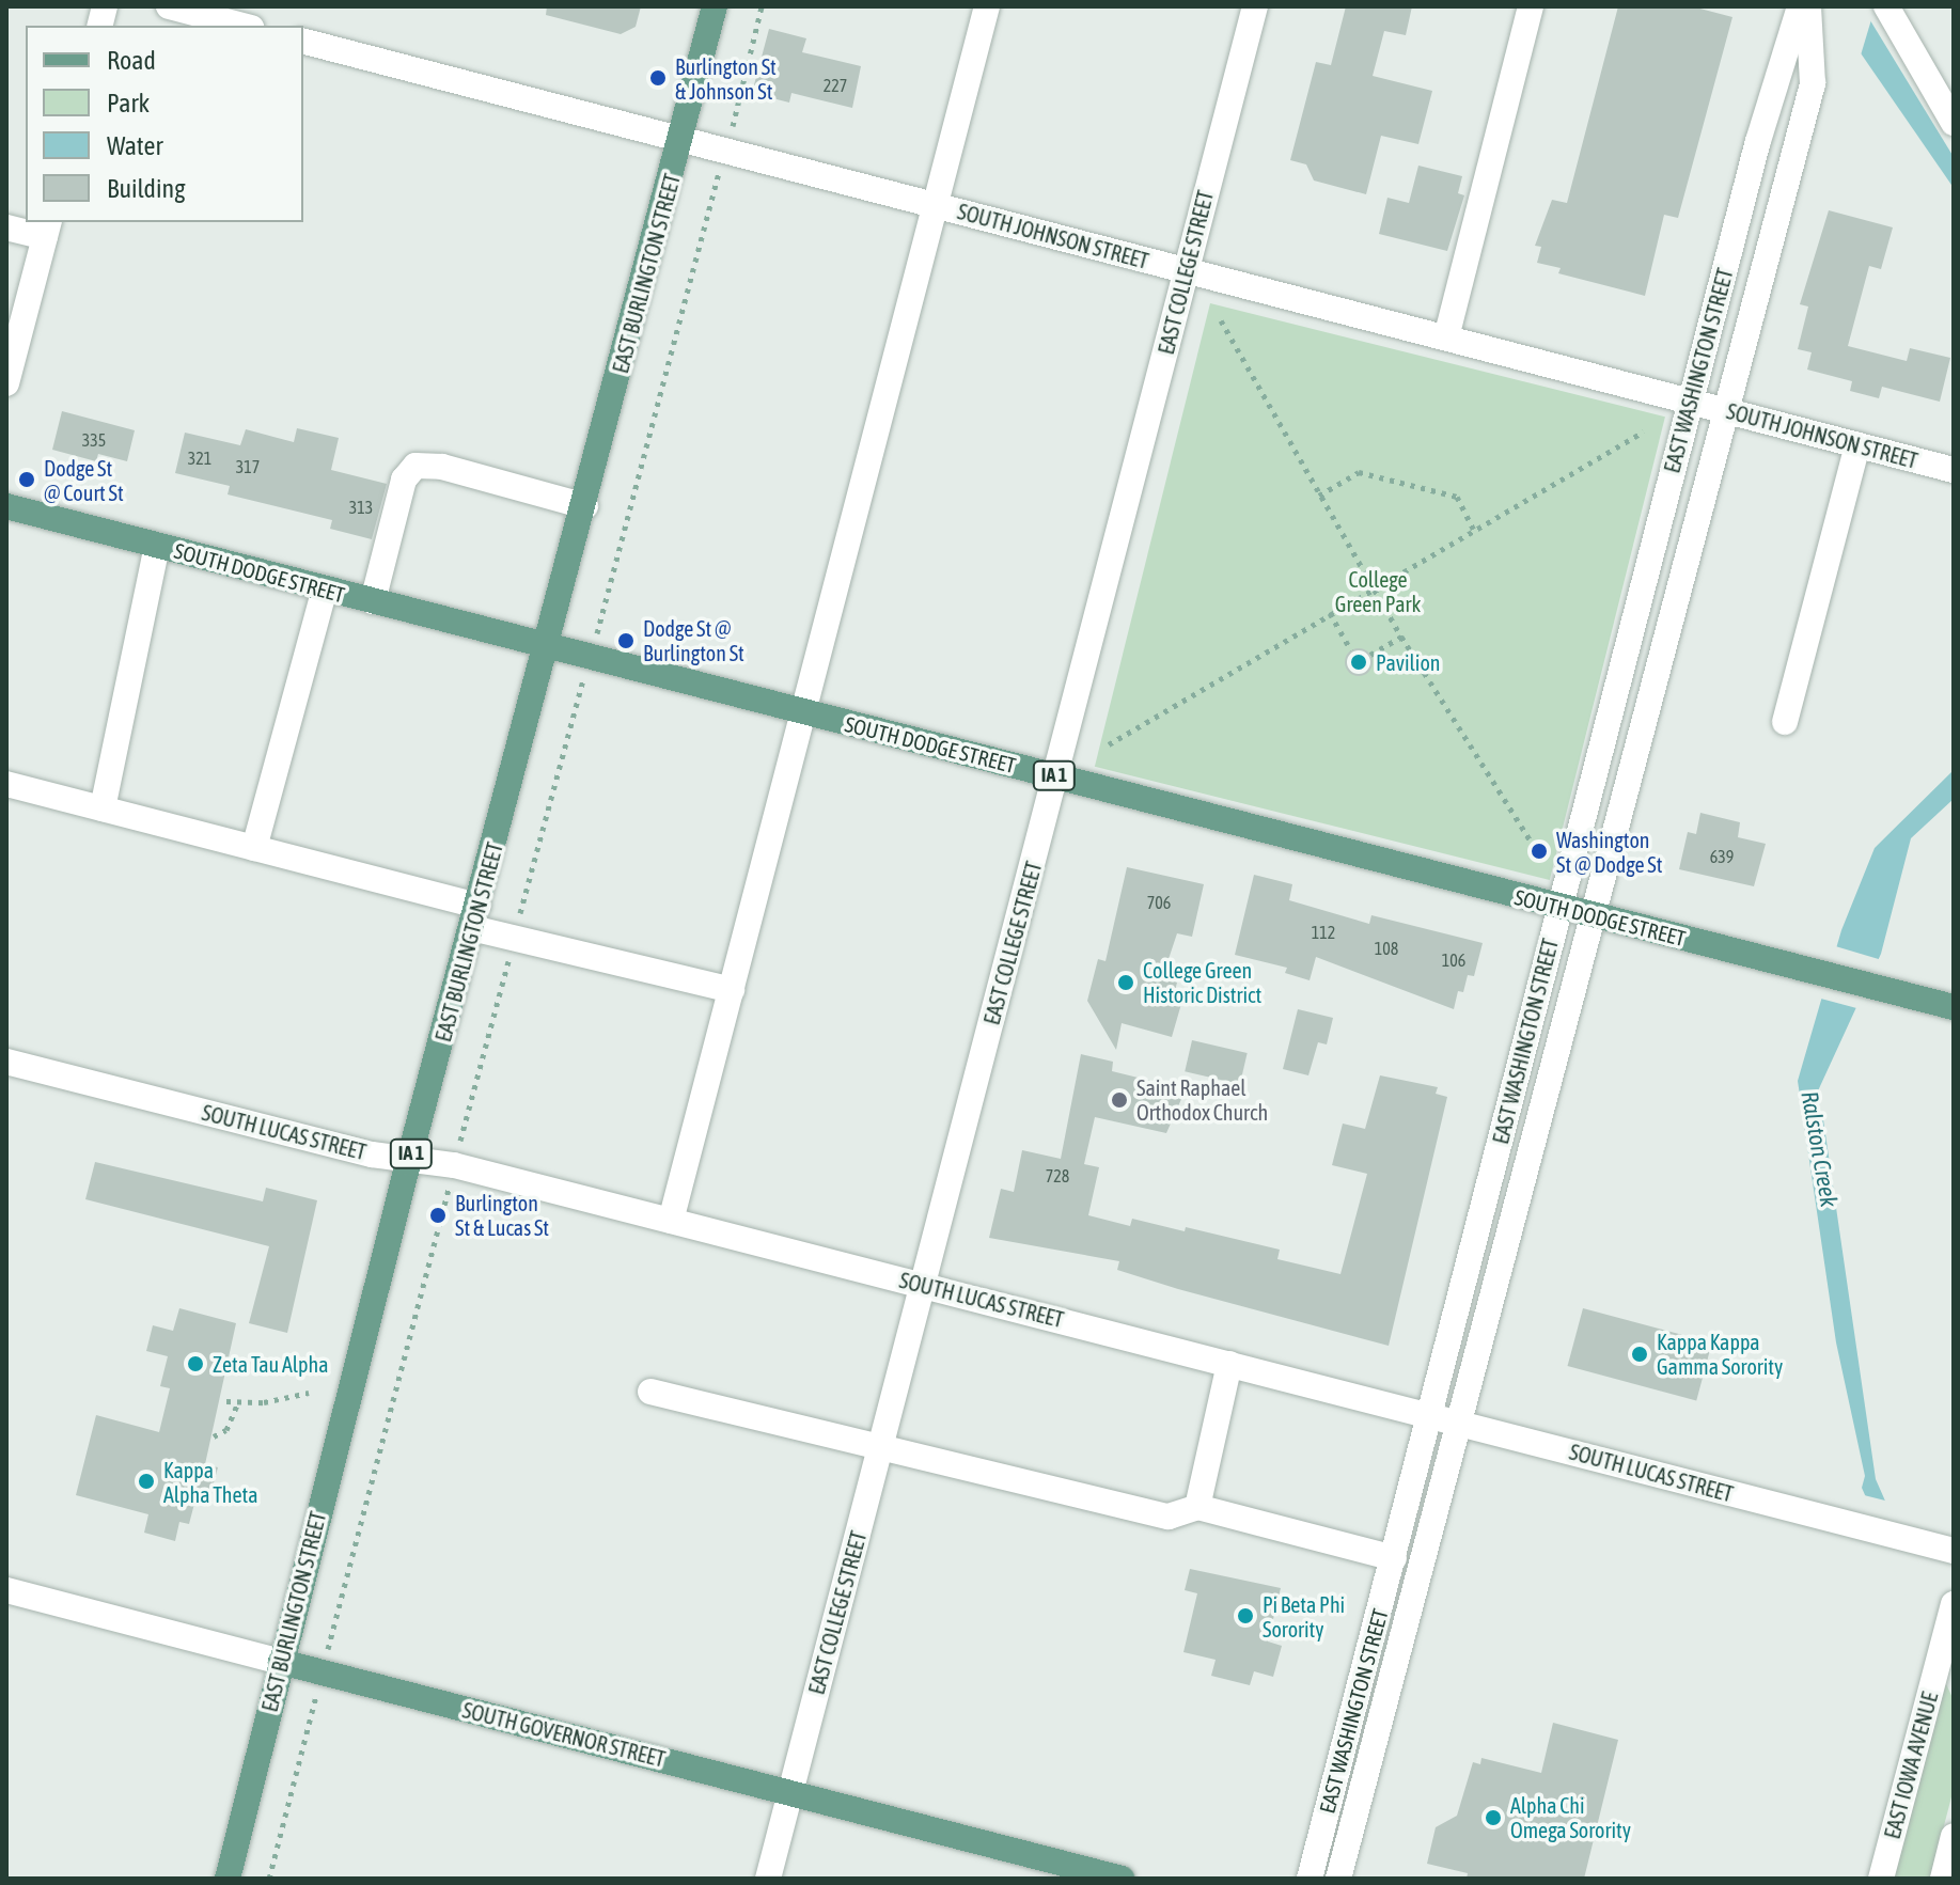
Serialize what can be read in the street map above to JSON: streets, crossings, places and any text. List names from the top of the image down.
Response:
{
  "streets": {
    "main road": [
      "EAST BURLINGTON STREET",
      "SOUTH DODGE STREET",
      "IA 1",
      "SOUTH GOVERNOR STREET"
    ],
    "street": [
      "SOUTH JOHNSON STREET",
      "EAST COLLEGE STREET",
      "EAST WASHINGTON STREET",
      "SOUTH LUCAS STREET",
      "EAST IOWA AVENUE"
    ]
  },
  "crossings": [
    ["SOUTH JOHNSON STREET", "EAST COLLEGE STREET"],
    ["SOUTH JOHNSON STREET", "EAST BURLINGTON STREET"],
    ["SOUTH JOHNSON STREET", "EAST WASHINGTON STREET"],
    ["EAST COLLEGE STREET", "SOUTH DODGE STREET"],
    ["EAST COLLEGE STREET", "SOUTH LUCAS STREET"],
    ["EAST COLLEGE STREET", "SOUTH GOVERNOR STREET"],
    ["EAST BURLINGTON STREET", "SOUTH DODGE STREET"],
    ["EAST BURLINGTON STREET", "SOUTH LUCAS STREET"],
    ["EAST BURLINGTON STREET", "SOUTH GOVERNOR STREET"],
    ["EAST WASHINGTON STREET", "SOUTH DODGE STREET"],
    ["EAST WASHINGTON STREET", "SOUTH LUCAS STREET"]
  ],
  "water": ["Ralston Creek"],
  "parks": ["College Green Park"],
  "places": [
    "Burlington St & Johnson St",
    "Dodge St @ Court St",
    "Dodge St @ Burlington St",
    "Pavilion",
    "Washington St @ Dodge St",
    "College Green Historic District",
    "Saint Raphael Orthodox Church",
    "Burlington St & Lucas St",
    "Kappa Kappa Gamma Sorority",
    "Zeta Tau Alpha",
    "Kappa Alpha Theta",
    "Pi Beta Phi Sorority",
    "Alpha Chi Omega Sorority"
  ],
  "house_numbers": [
    "227",
    "335",
    "321",
    "317",
    "313",
    "639",
    "706",
    "112",
    "108",
    "106",
    "728"
  ],
  "legend": [
    "Road",
    "Park",
    "Water",
    "Building"
  ]
}
